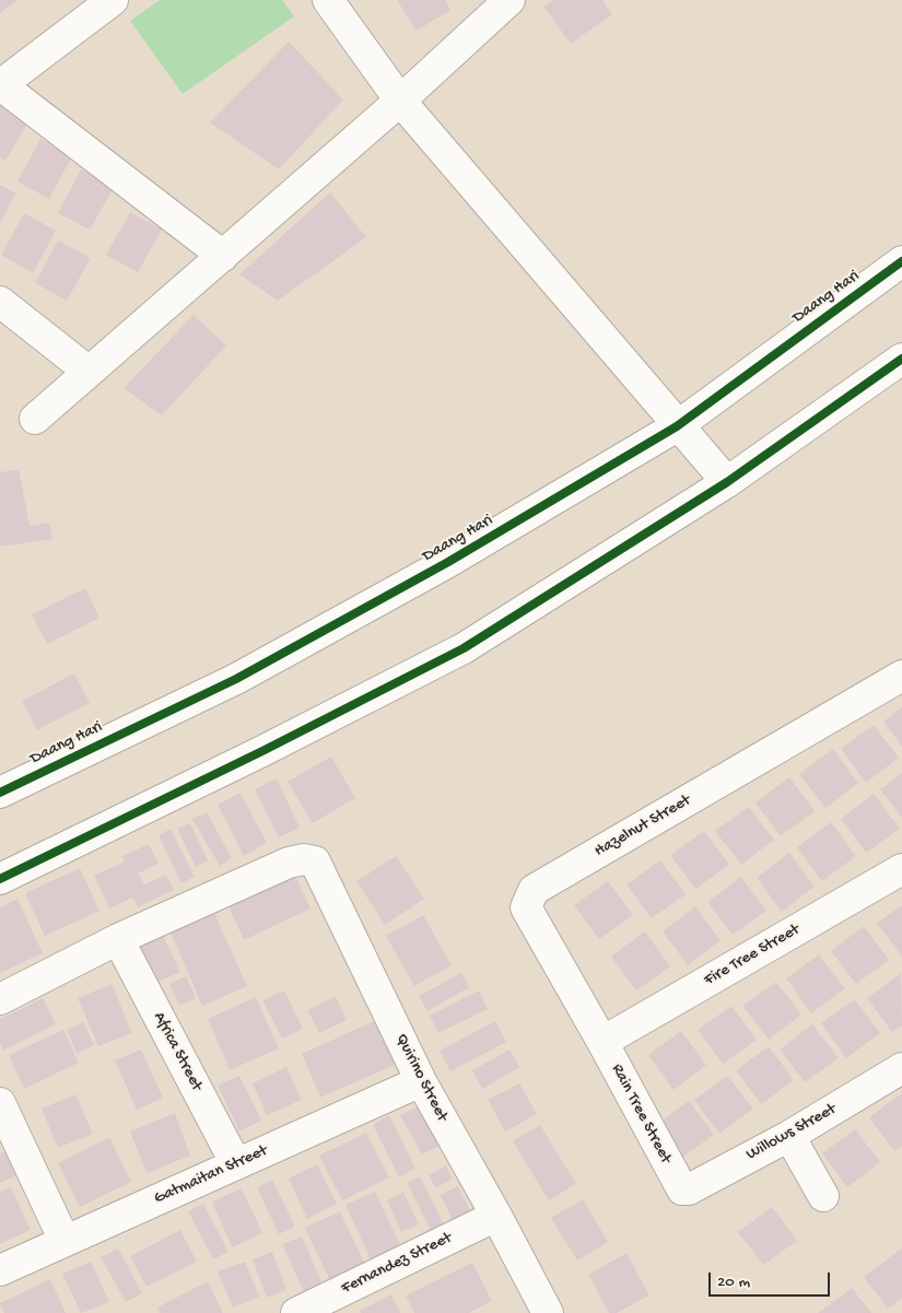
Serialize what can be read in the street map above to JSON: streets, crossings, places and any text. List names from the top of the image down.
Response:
{
  "streets": {
    "street": [
      "Daang Hari",
      "Hazelnut Street",
      "Fire Tree Street",
      "Africa Street",
      "Quirino Street",
      "Rain Tree Street",
      "Willows Street",
      "Gatmaitan Street",
      "Fernandez Street"
    ]
  },
  "crossings": [
    ["Hazelnut Street", "Fire Tree Street"],
    ["Hazelnut Street", "Rain Tree Street"],
    ["Fire Tree Street", "Rain Tree Street"],
    ["Africa Street", "Quirino Street"],
    ["Africa Street", "Gatmaitan Street"],
    ["Quirino Street", "Gatmaitan Street"],
    ["Quirino Street", "Fernandez Street"],
    ["Rain Tree Street", "Willows Street"]
  ],
  "scale_bar": "20 m"
}
